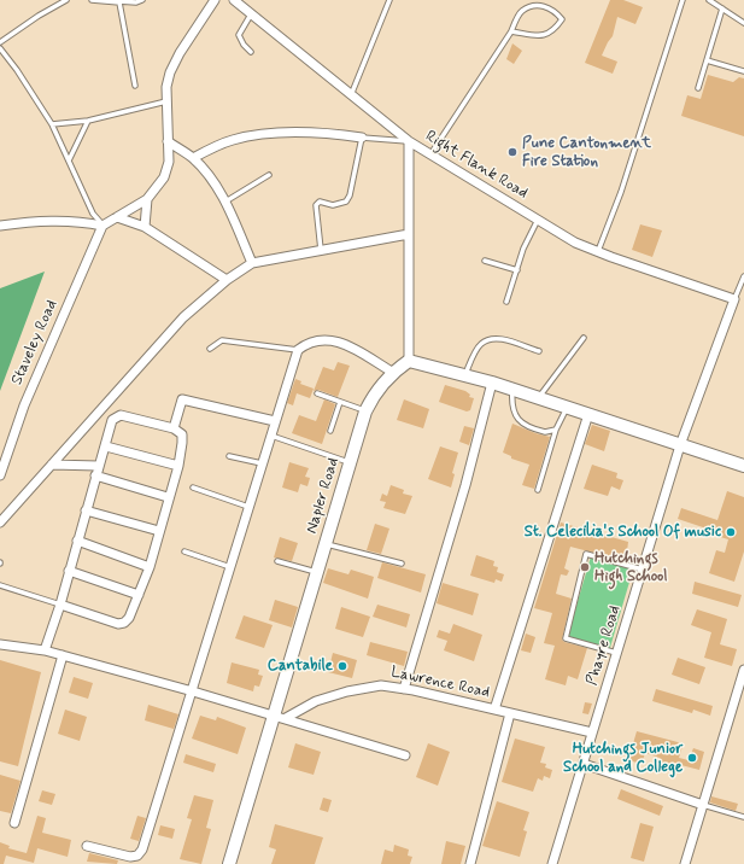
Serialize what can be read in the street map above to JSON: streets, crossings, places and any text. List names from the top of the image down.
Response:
{
  "streets": {
    "street": [
      "Right Flank Road",
      "Staveley Road",
      "Napler Road",
      "Phayre Road",
      "Lawrence Road"
    ]
  },
  "crossings": [
    ["Right Flank Road", "Phayre Road"],
    ["Napler Road", "Lawrence Road"],
    ["Phayre Road", "Lawrence Road"]
  ],
  "places": [
    "Pune Cantonment Fire Station",
    "St. Celecilia's School Of music",
    "Hutchings High School",
    "Cantabile",
    "Hutchings Junior School and College"
  ]
}
